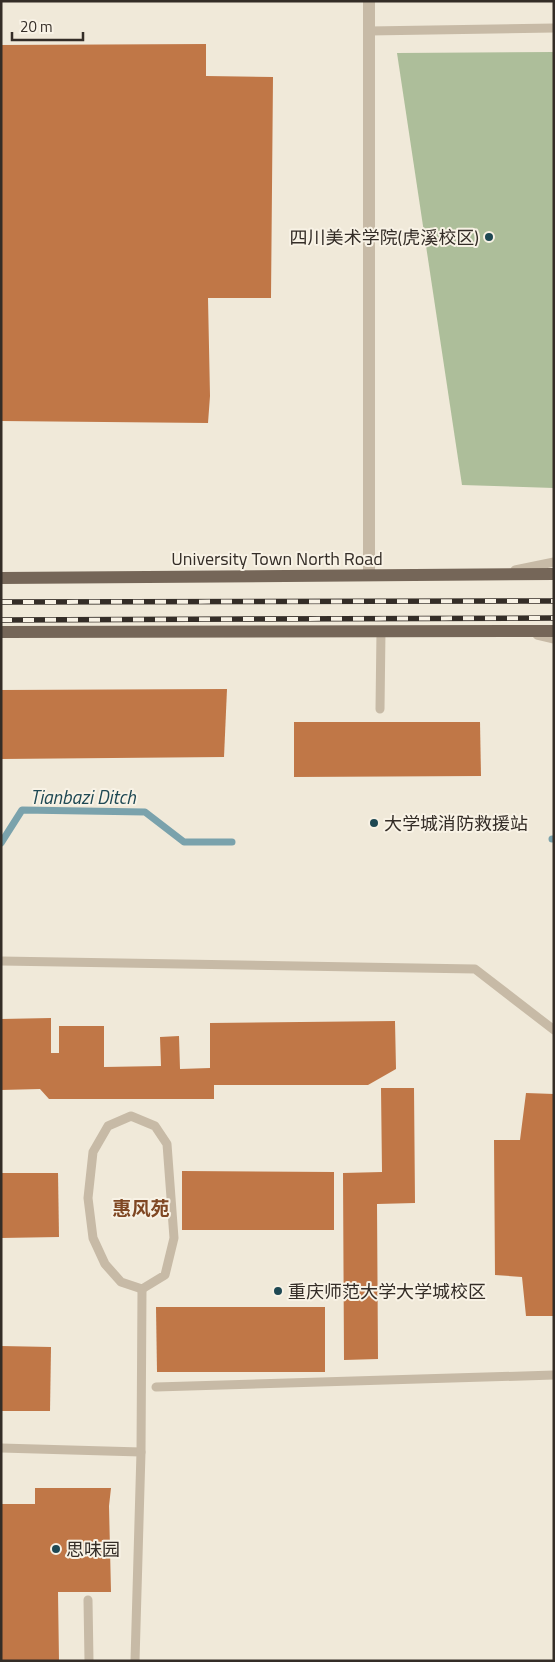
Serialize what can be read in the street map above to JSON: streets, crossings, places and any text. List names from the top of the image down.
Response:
{
  "streets": {
    "main road": ["University Town North Road"]
  },
  "districts": ["惠风苑"],
  "water": ["Tianbazi Ditch"],
  "places": [
    "四川美术学院(虎溪校区)",
    "大学城消防救援站",
    "重庆师范大学大学城校区",
    "思味园"
  ],
  "scale_bar": "20 m"
}
